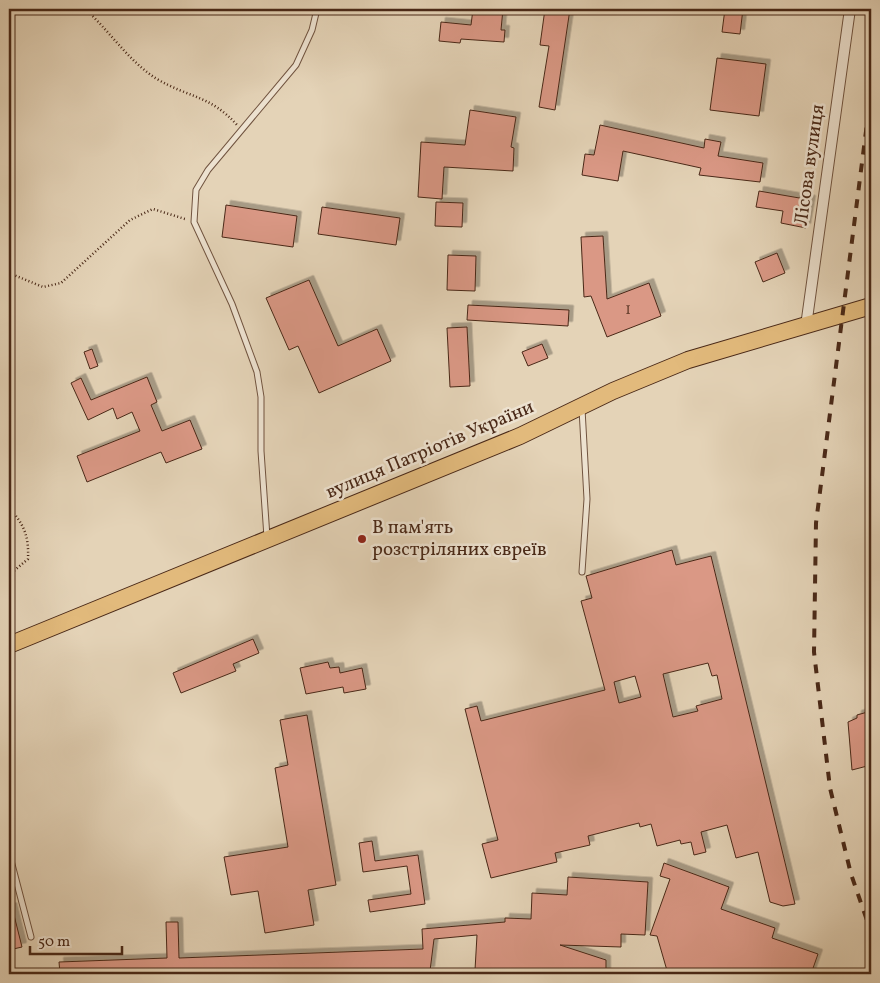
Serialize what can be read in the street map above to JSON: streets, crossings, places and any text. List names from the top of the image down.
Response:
{
  "streets": {
    "main road": ["вулиця Патріотів України"],
    "street": ["Лісова вулиця"]
  },
  "crossings": [
    ["Лісова вулиця", "вулиця Патріотів України"]
  ],
  "places": ["В пам'ять розстріляних євреїв"],
  "house_numbers": ["1"],
  "scale_bar": "50 m"
}
